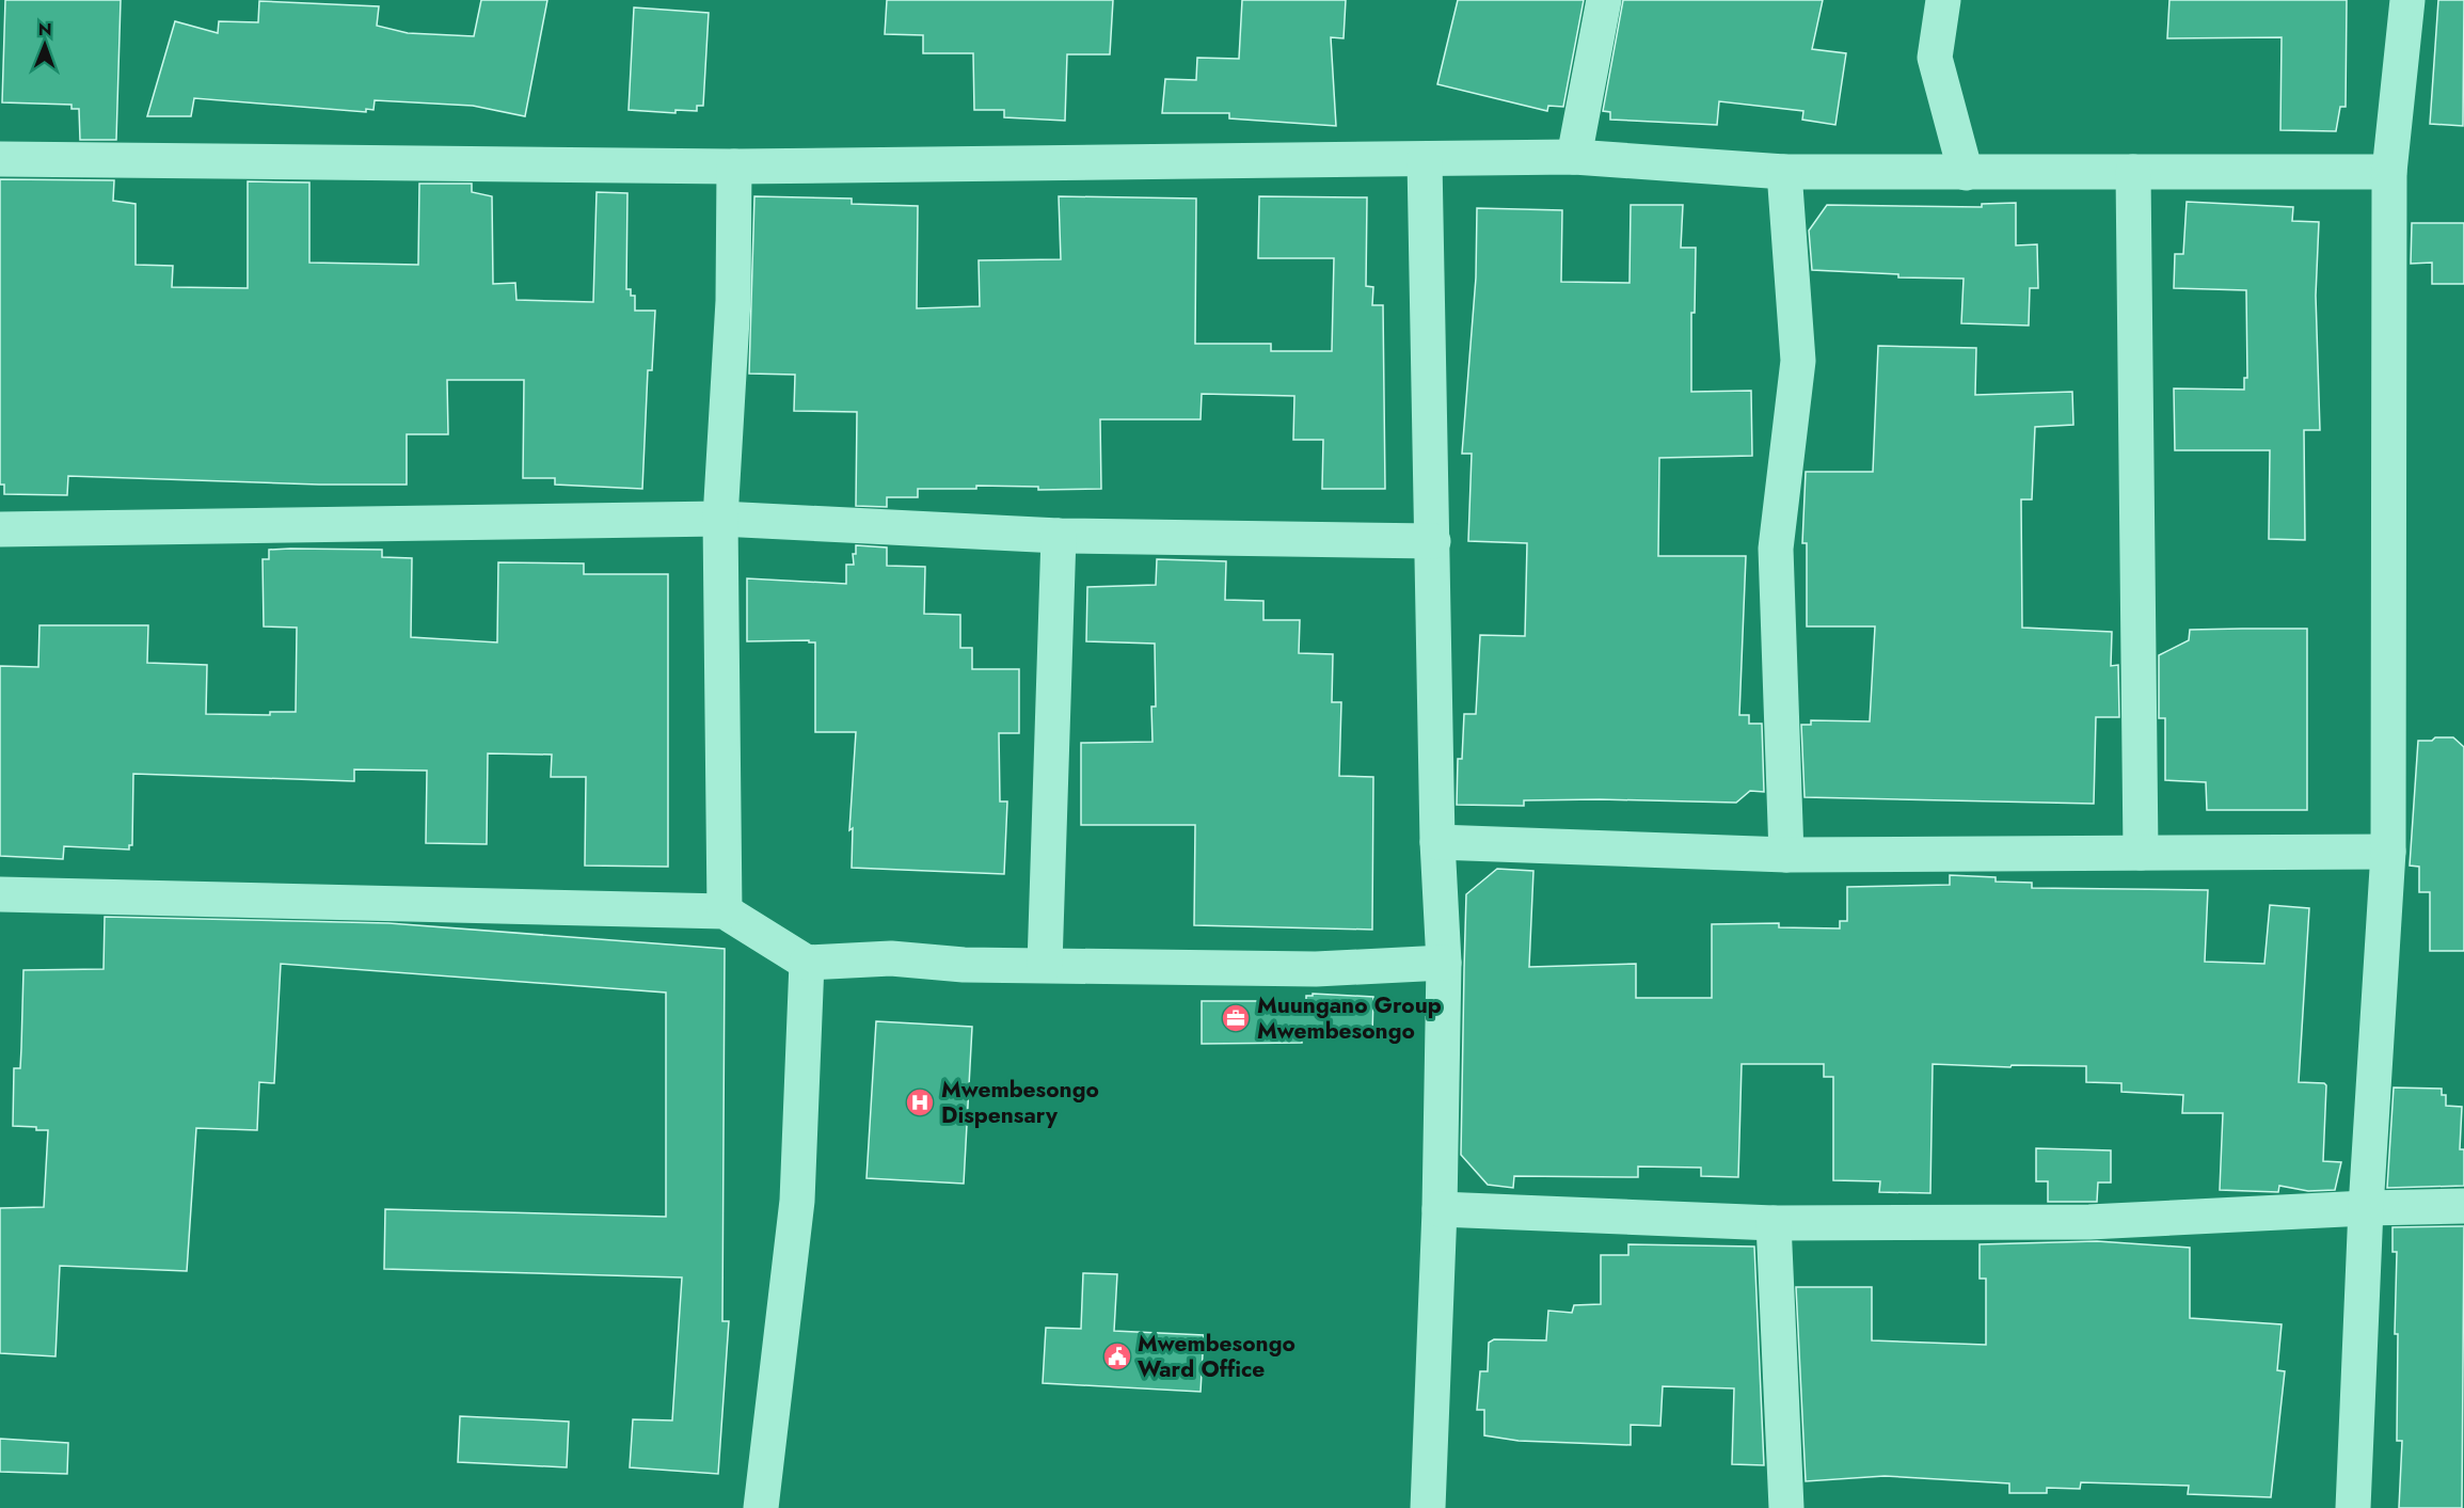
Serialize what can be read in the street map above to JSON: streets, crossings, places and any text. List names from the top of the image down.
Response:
{
  "places": {
    "office": ["Muungano Group Mwembesongo"],
    "hospital": ["Mwembesongo Dispensary"],
    "public building": ["Mwembesongo Ward Office"]
  },
  "north": "top"
}
